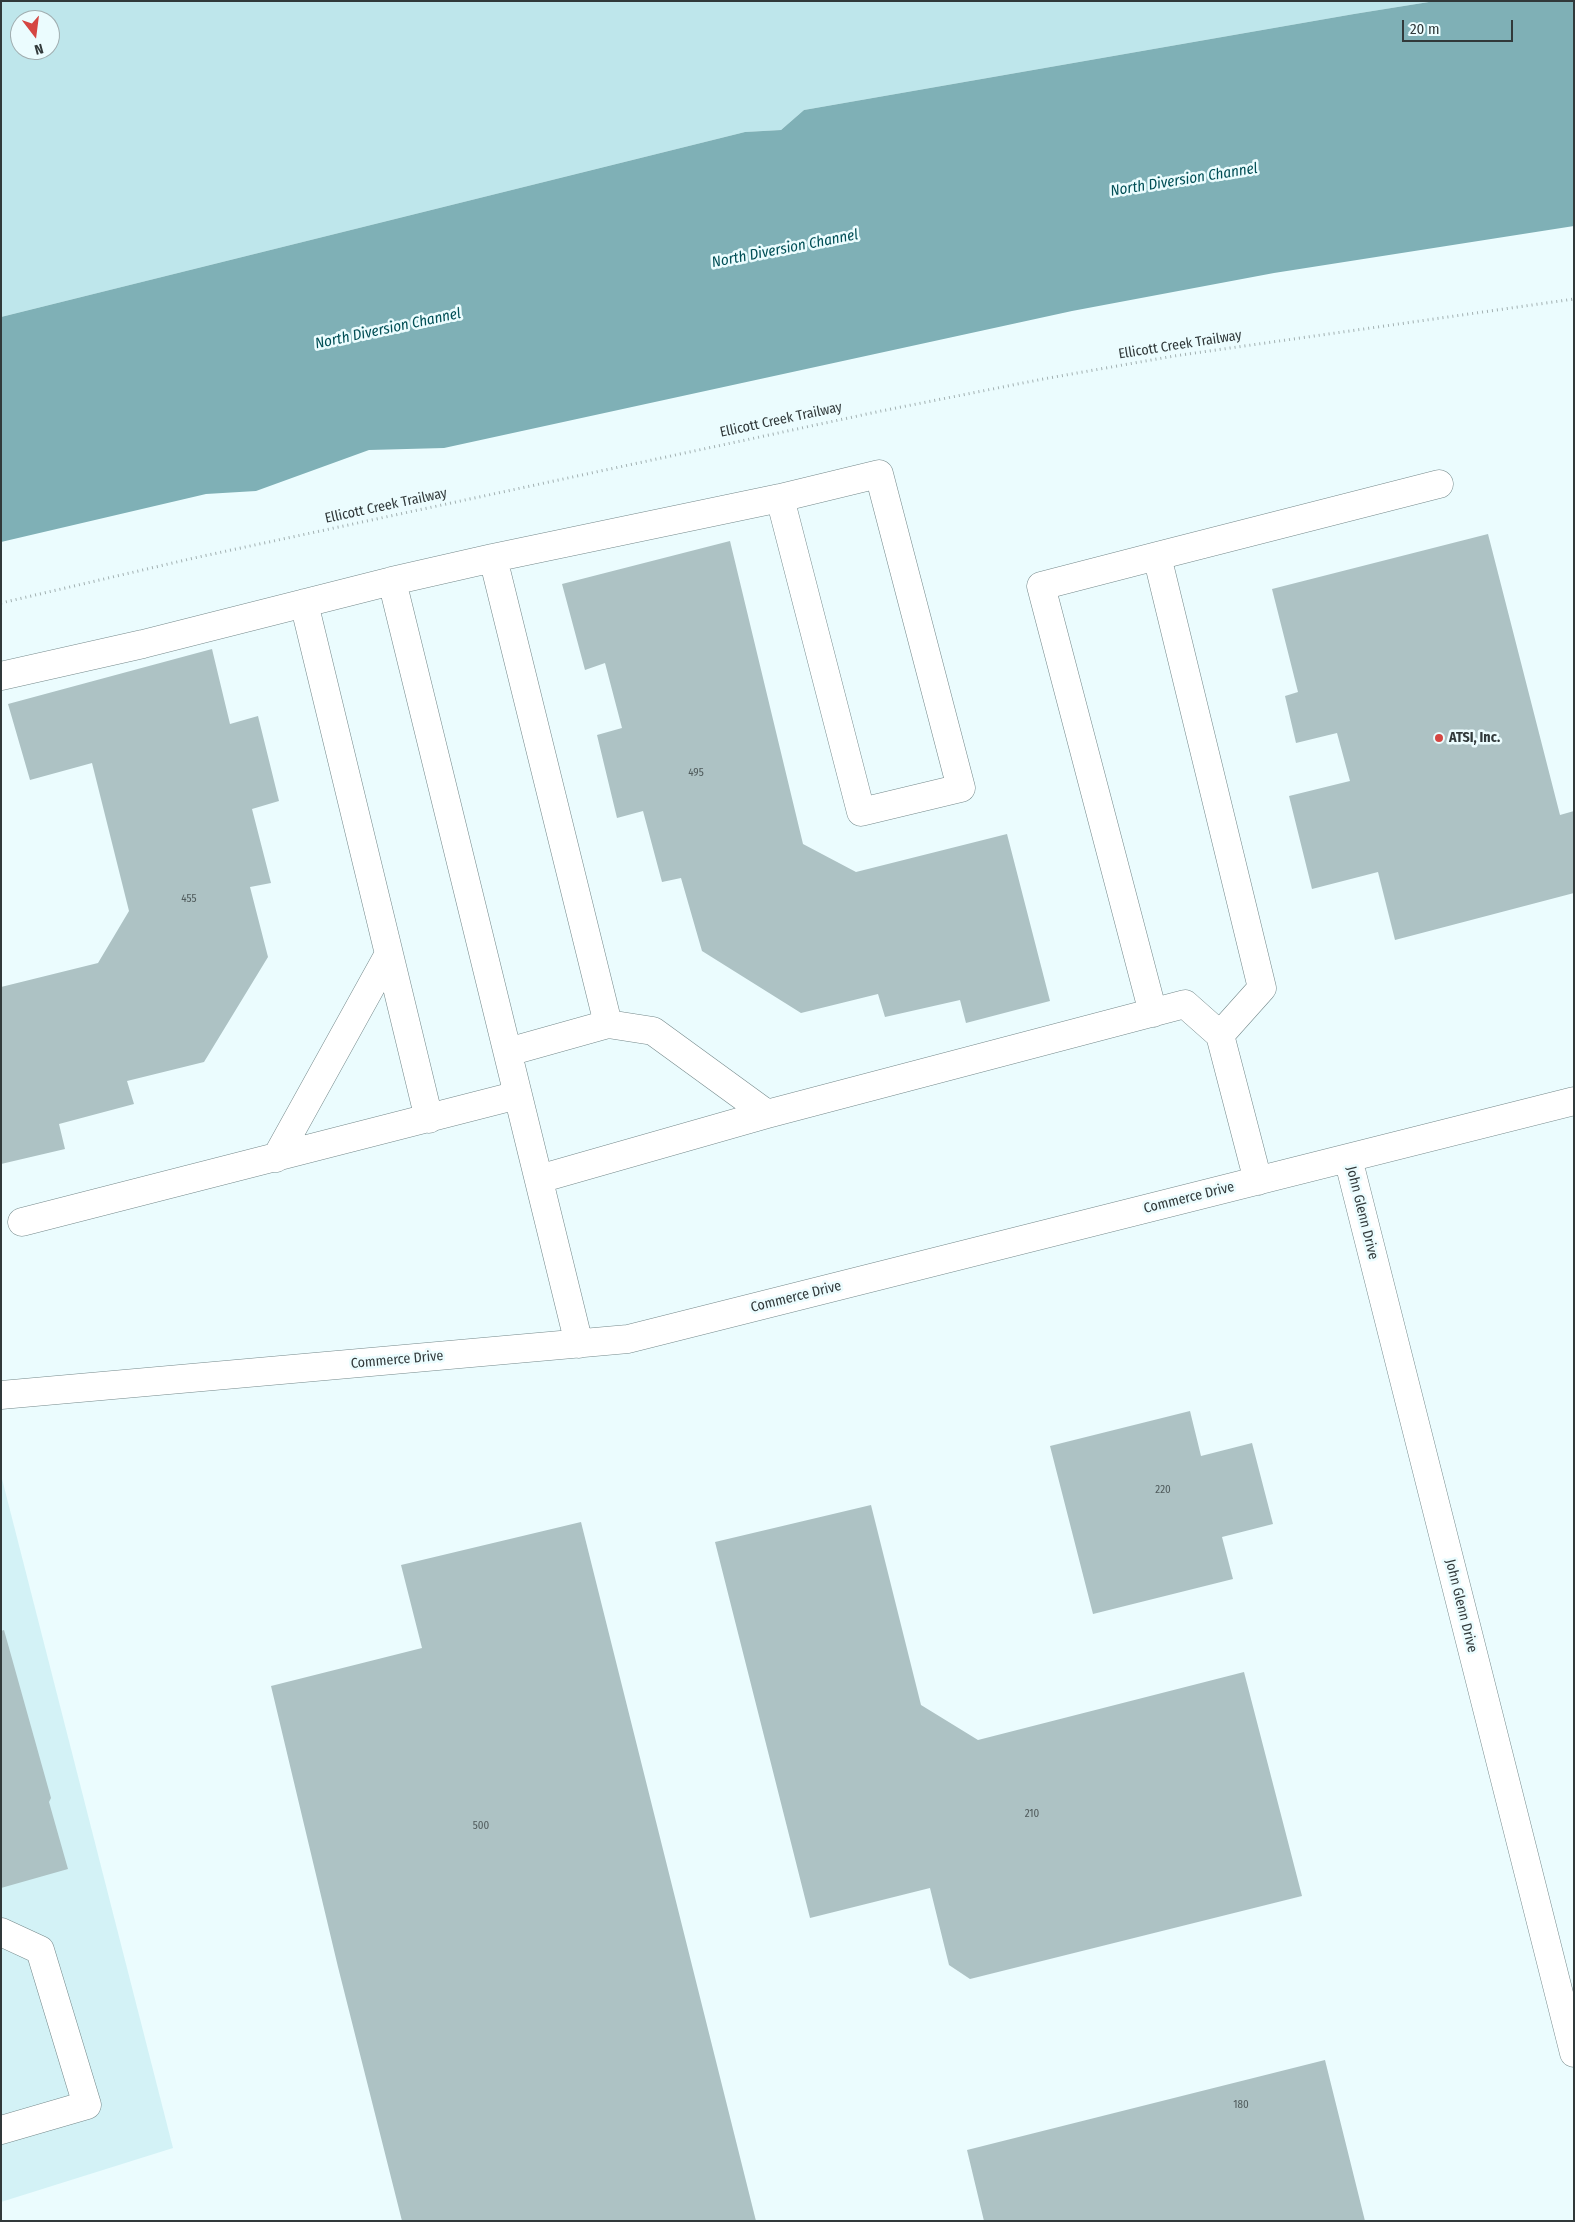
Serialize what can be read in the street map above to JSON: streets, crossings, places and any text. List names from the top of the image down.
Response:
{
  "streets": {
    "street": ["Commerce Drive", "John Glenn Drive"],
    "path": ["Ellicott Creek Trailway"]
  },
  "crossings": [
    ["Commerce Drive", "John Glenn Drive"]
  ],
  "water": ["North Diversion Channel"],
  "places": ["ATSI, Inc."],
  "house_numbers": [
    "495",
    "455",
    "220",
    "210",
    "500",
    "180"
  ],
  "scale_bar": "20 m",
  "north": "bottom"
}
